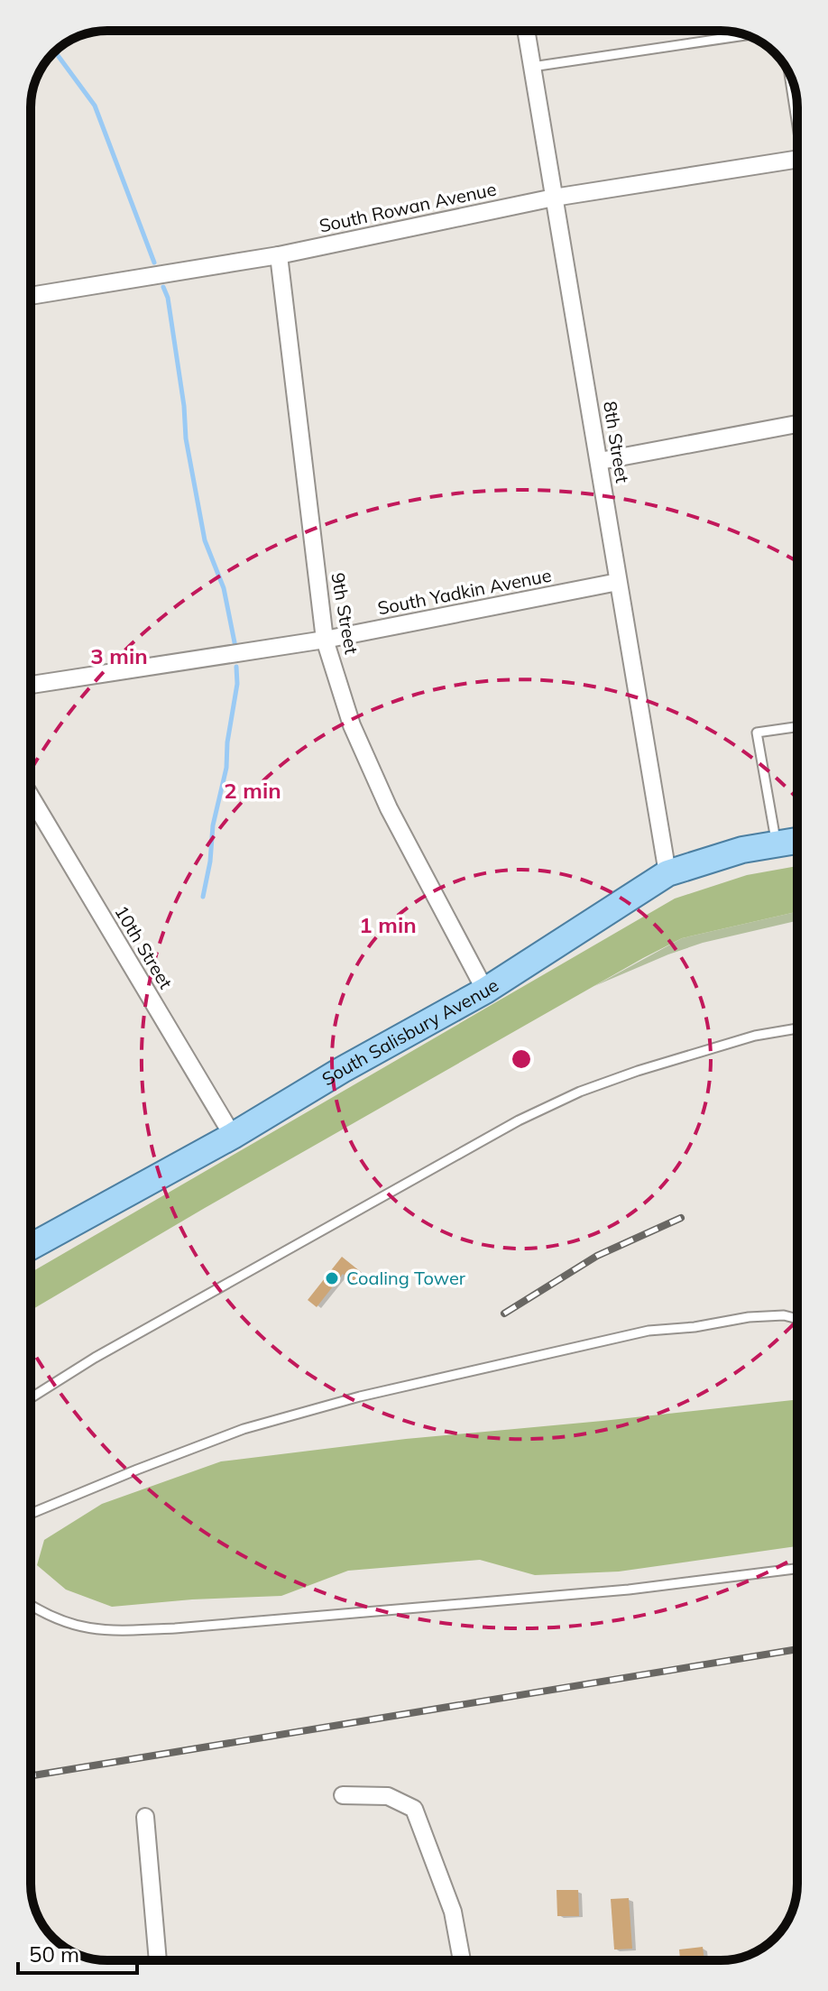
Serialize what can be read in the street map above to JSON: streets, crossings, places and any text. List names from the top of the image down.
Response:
{
  "streets": {
    "main road": ["South Salisbury Avenue"],
    "street": [
      "South Rowan Avenue",
      "8th Street",
      "South Yadkin Avenue",
      "9th Street",
      "10th Street"
    ]
  },
  "crossings": [
    ["South Rowan Avenue", "8th Street"],
    ["South Rowan Avenue", "9th Street"],
    ["8th Street", "South Yadkin Avenue"],
    ["8th Street", "South Salisbury Avenue"],
    ["South Yadkin Avenue", "9th Street"],
    ["9th Street", "South Salisbury Avenue"],
    ["10th Street", "South Salisbury Avenue"]
  ],
  "places": ["Coaling Tower"],
  "scale_bar": "50 m",
  "rings": ["3 min", "2 min", "1 min"]
}
